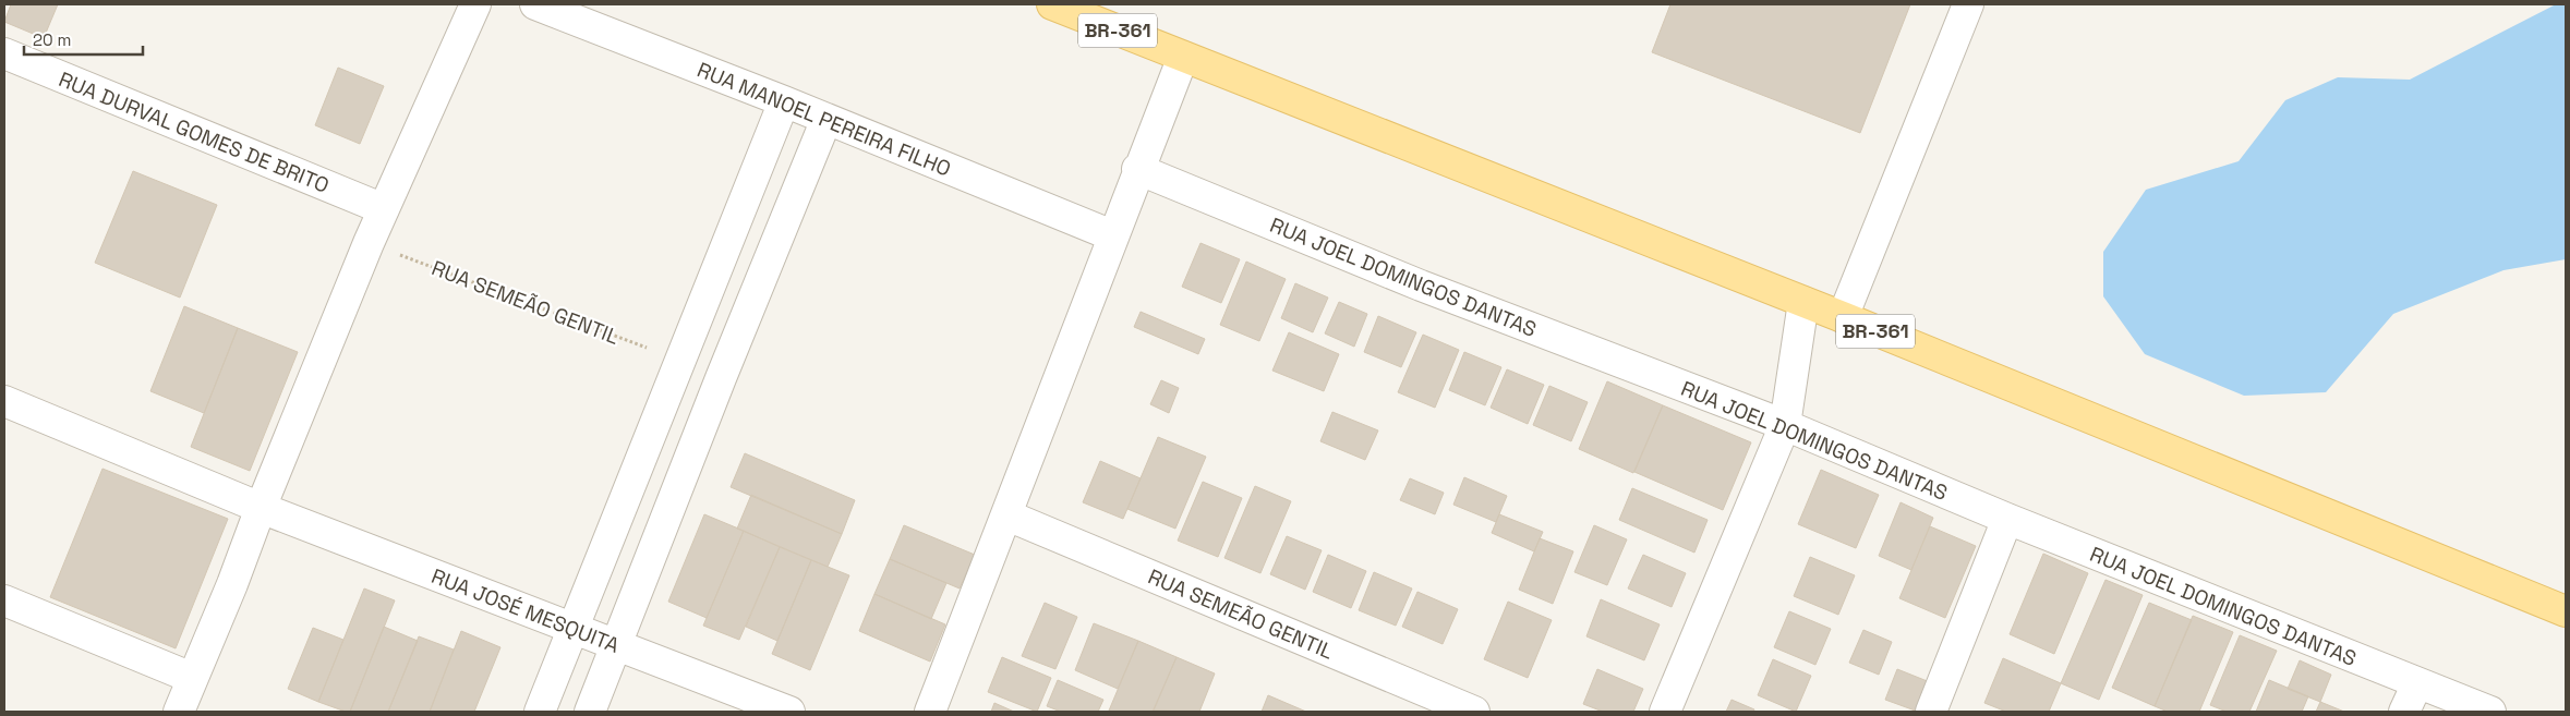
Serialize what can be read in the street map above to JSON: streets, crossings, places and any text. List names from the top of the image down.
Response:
{
  "streets": {
    "main road": ["BR-361"],
    "street": [
      "RUA MANOEL PEREIRA FILHO",
      "RUA DURVAL GOMES DE BRITO",
      "RUA JOEL DOMINGOS DANTAS",
      "RUA SEMEÃO GENTIL",
      "RUA JOSÉ MESQUITA"
    ]
  },
  "scale_bar": "20 m"
}
